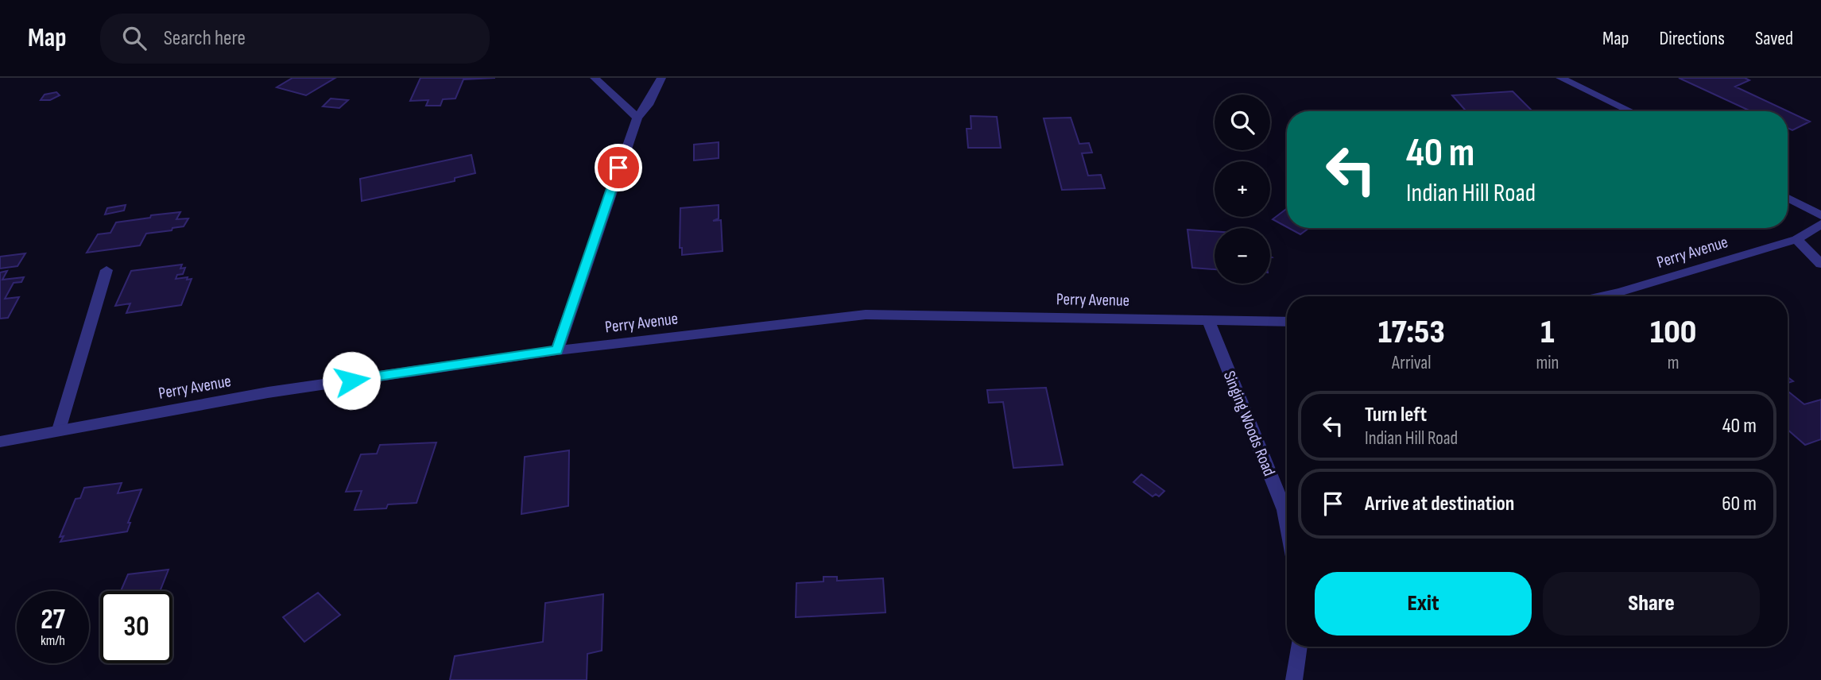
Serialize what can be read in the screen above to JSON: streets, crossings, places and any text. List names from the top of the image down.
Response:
{
  "streets": {
    "street": ["Perry Avenue", "Singing Woods Road"]
  },
  "crossings": [
    ["Perry Avenue", "Singing Woods Road"]
  ],
  "page": {
    "header": "Map",
    "search": "Search here",
    "nav": ["Map", "Directions", "Saved"],
    "map_buttons": ["+", "−"],
    "turn": ["40 m", "Indian Hill Road"],
    "eta": [
      "17:53",
      "Arrival",
      "1",
      "min",
      "100",
      "m"
    ],
    "list": [
      {
        "name": "Turn left",
        "note": "Indian Hill Road",
        "value": "40 m"
      },
      {
        "name": "Arrive at destination",
        "value": "60 m"
      }
    ],
    "buttons": ["Exit", "Share"],
    "speed": "27 km/h",
    "limit": "30"
  }
}
